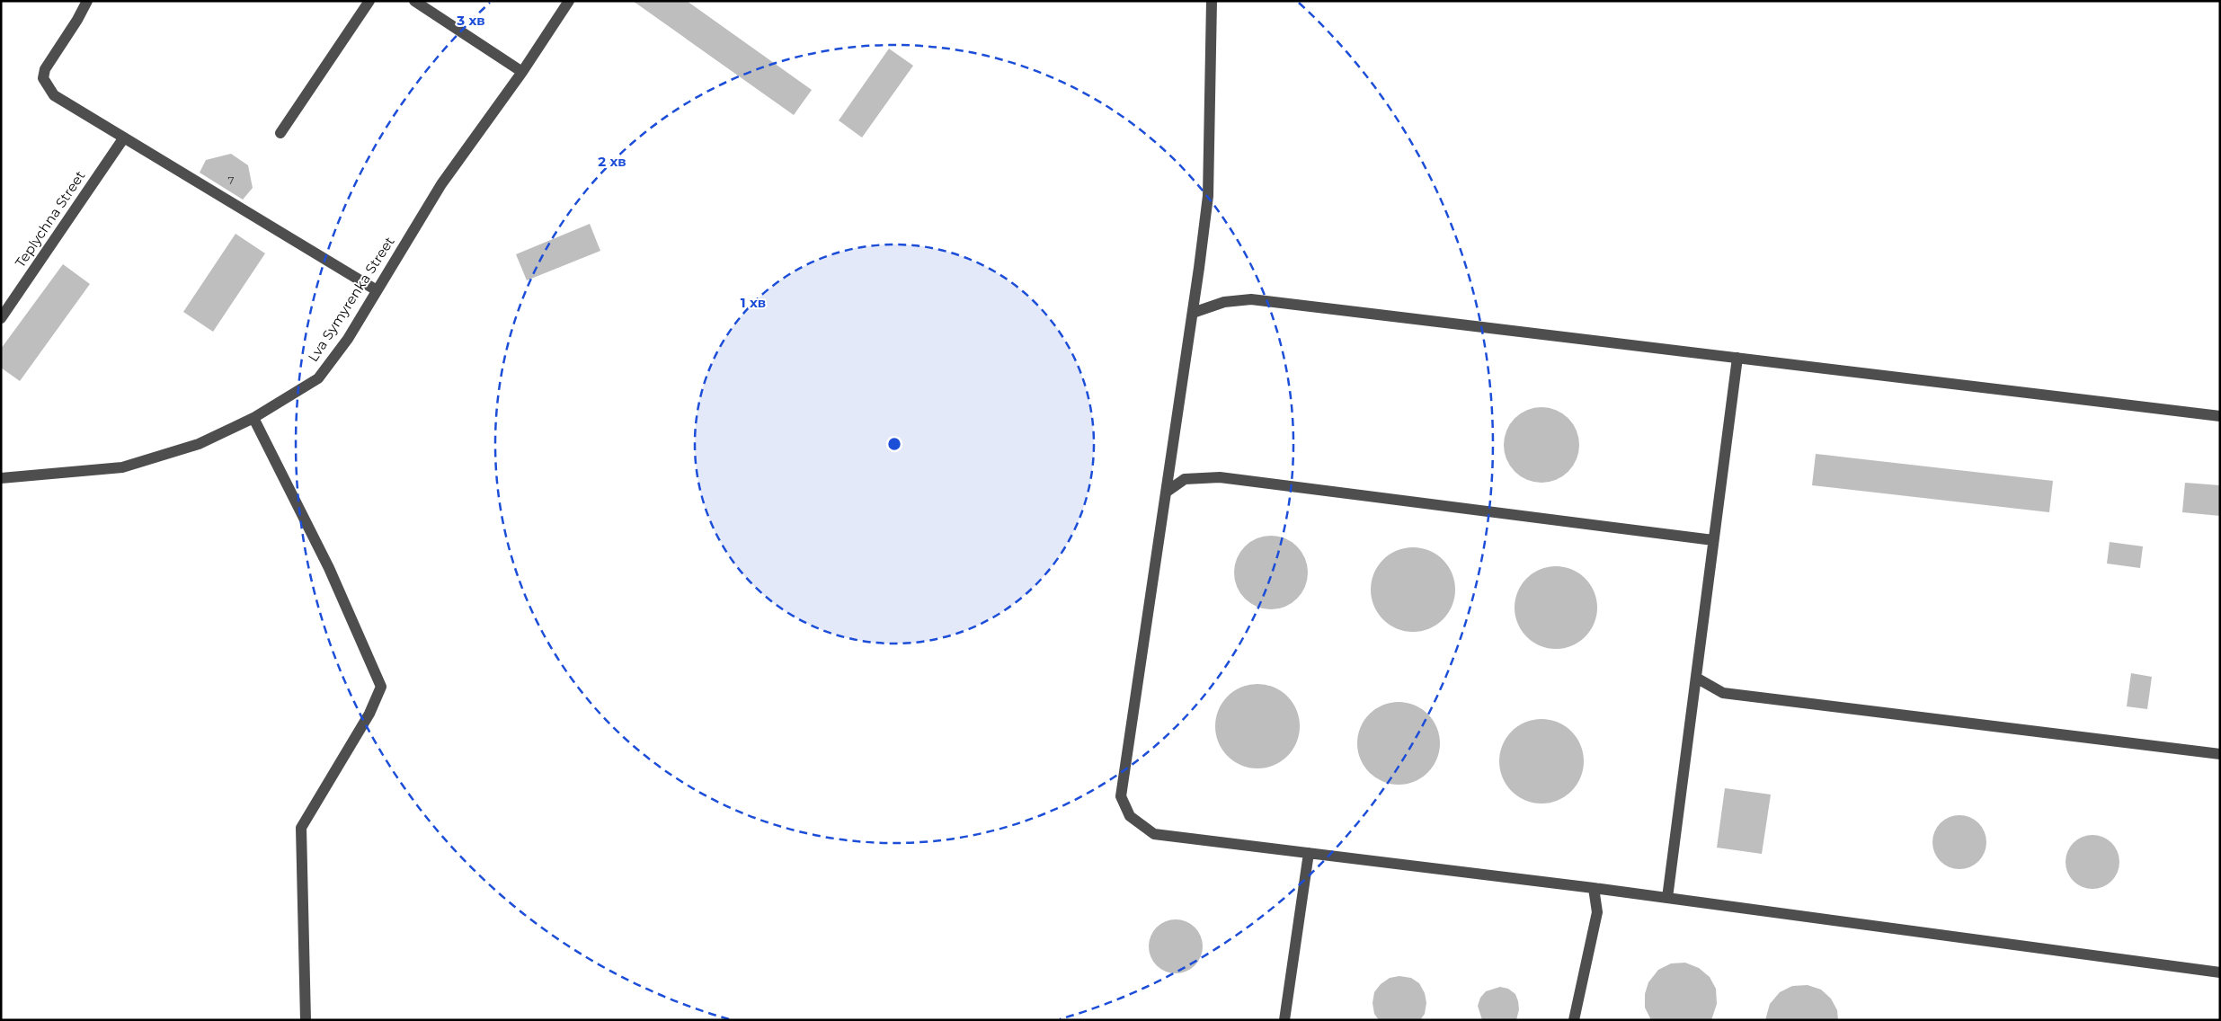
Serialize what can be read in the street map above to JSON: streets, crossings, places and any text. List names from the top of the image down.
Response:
{
  "streets": {
    "street": ["Teplychna Street", "Lva Symyrenka Street"]
  },
  "house_numbers": ["7"],
  "rings": ["3 хв", "2 хв", "1 хв"]
}
